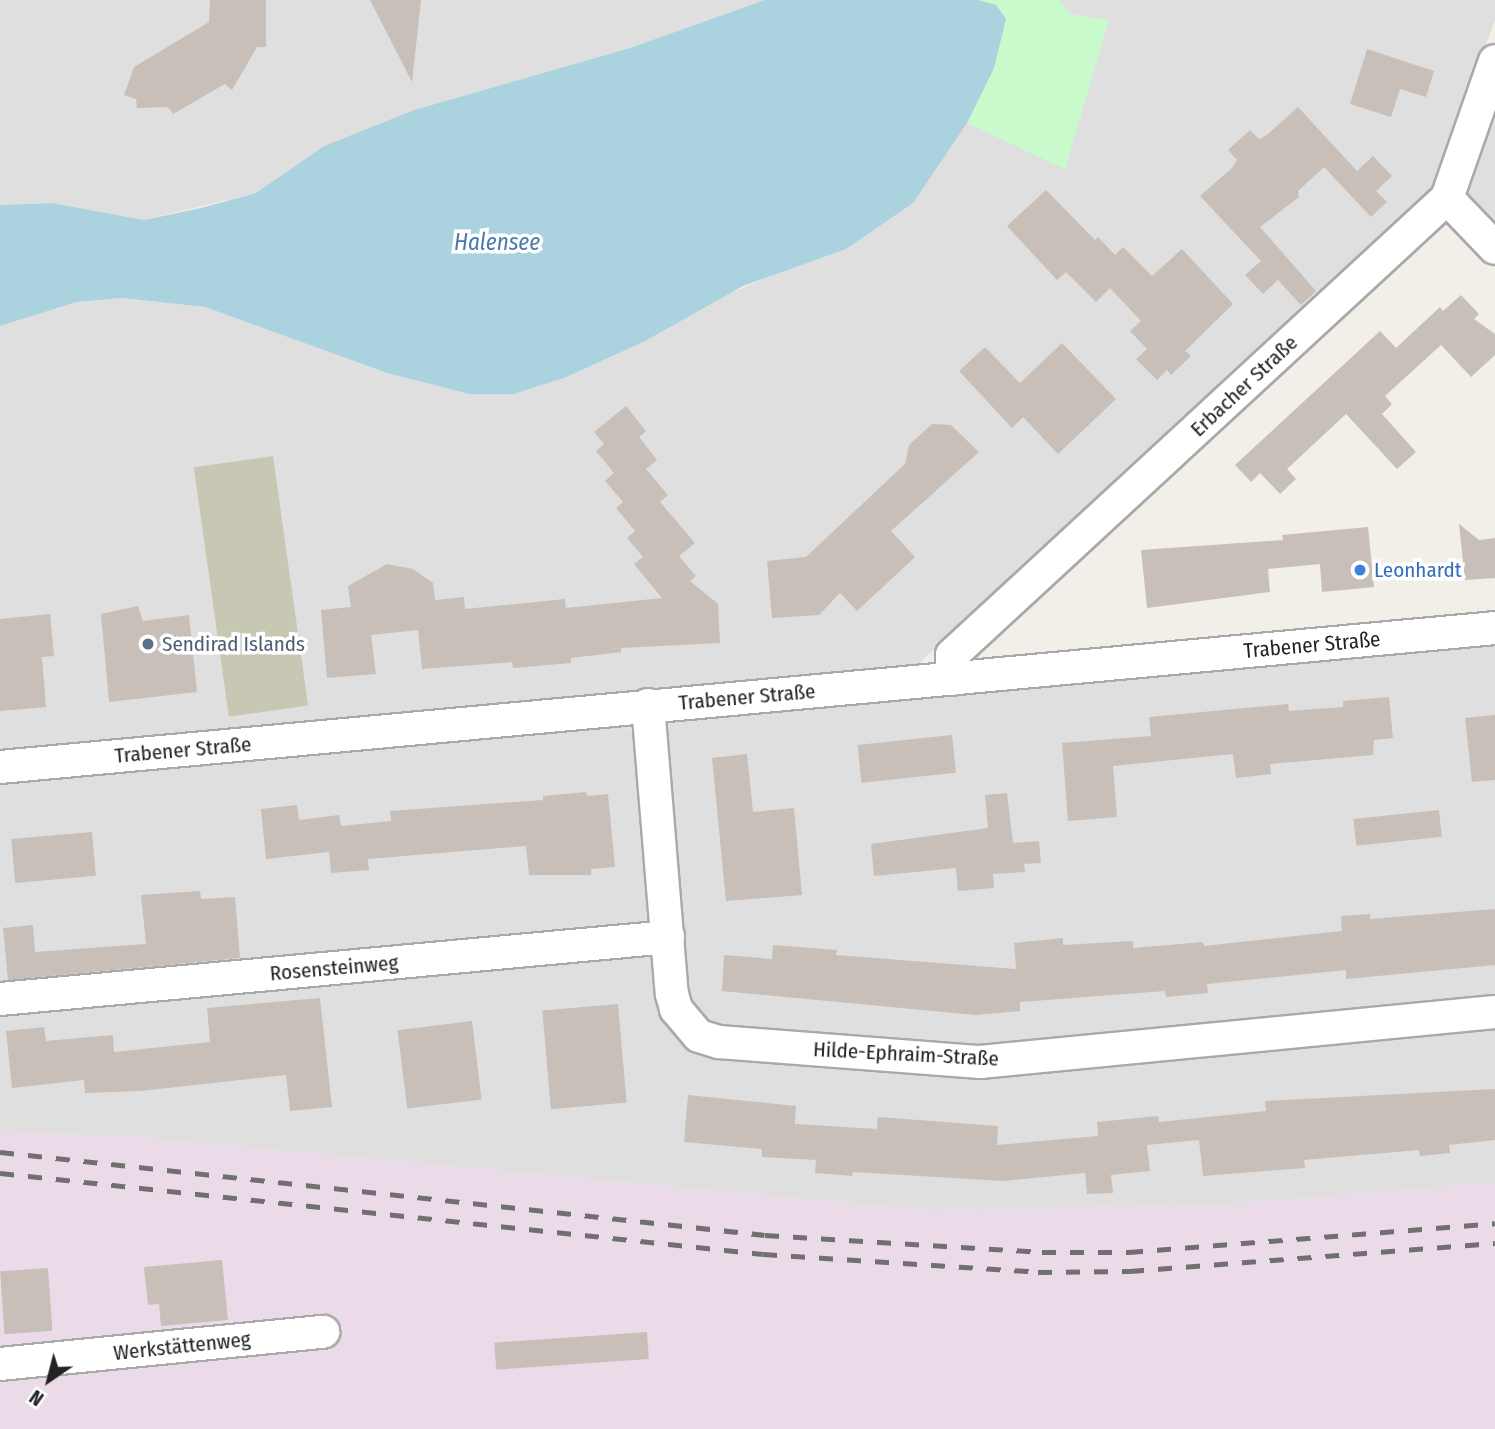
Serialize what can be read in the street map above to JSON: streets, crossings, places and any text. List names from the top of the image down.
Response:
{
  "streets": {
    "street": [
      "Erbacher Straße",
      "Trabener Straße",
      "Rosensteinweg",
      "Hilde-Ephraim-Straße",
      "Werkstättenweg"
    ]
  },
  "crossings": [
    ["Erbacher Straße", "Trabener Straße"],
    ["Trabener Straße", "Hilde-Ephraim-Straße"],
    ["Rosensteinweg", "Hilde-Ephraim-Straße"]
  ],
  "water": ["Halensee"],
  "places": ["Leonhardt", "Sendirad Islands"],
  "north": "bottom left"
}
